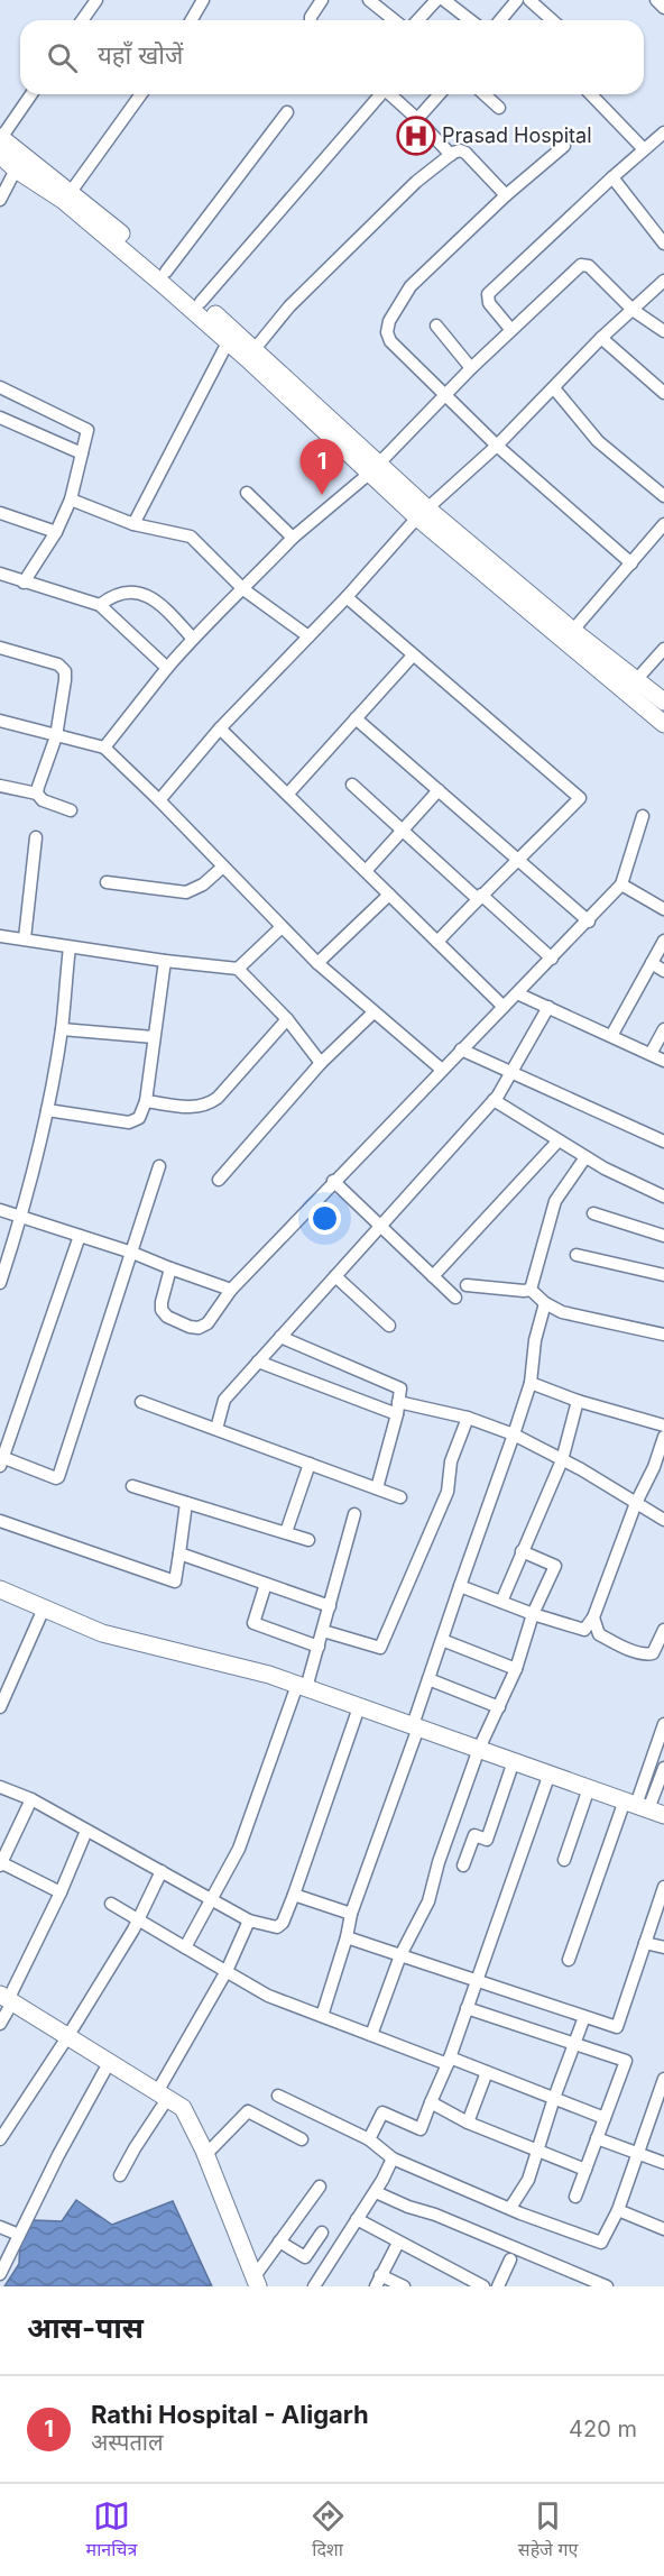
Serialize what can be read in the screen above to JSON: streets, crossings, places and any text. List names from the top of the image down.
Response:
{
  "places": {
    "hospital": ["Prasad Hospital"]
  },
  "page": {
    "search": "यहाँ खोजें",
    "pins": "1",
    "heading": "आस-पास",
    "list": [
      {
        "mark": "1",
        "name": "Rathi Hospital - Aligarh",
        "note": "अस्पताल",
        "value": "420 m"
      }
    ],
    "nav": ["मानचित्र", "दिशा", "सहेजे गए"]
  }
}
